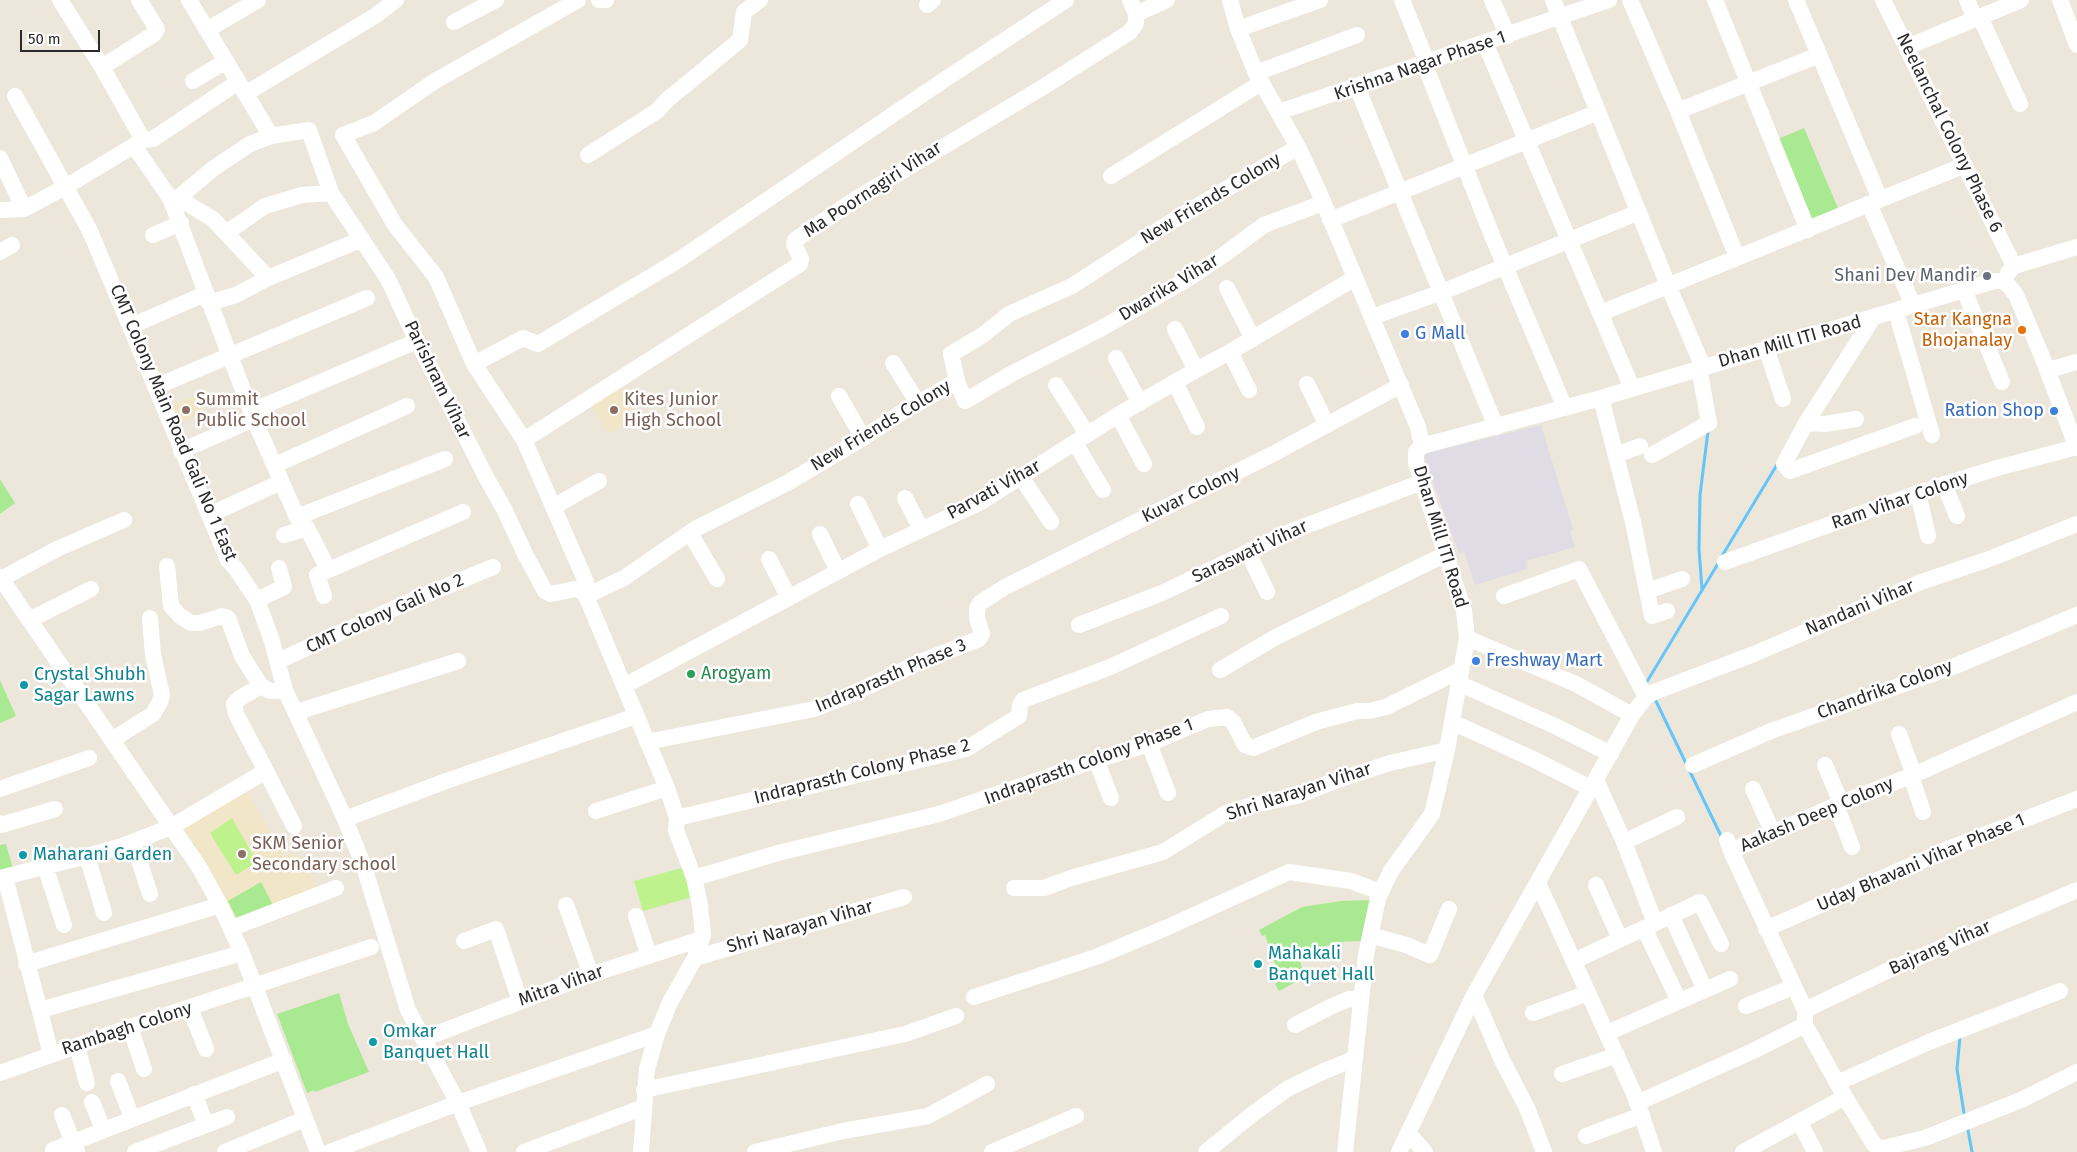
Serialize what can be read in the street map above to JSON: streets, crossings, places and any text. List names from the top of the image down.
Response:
{
  "streets": {
    "street": [
      "Krishna Nagar Phase 1",
      "Neelanchal Colony Phase 6",
      "Ma Poornagiri Vihar",
      "New Friends Colony",
      "Dwarika Vihar",
      "Dhan Mill ITI Road",
      "Parishram Vihar",
      "CMT Colony Main Road Gali No 1 East",
      "Parvati Vihar",
      "Kuvar Colony",
      "Ram Vihar Colony",
      "Saraswati Vihar",
      "Nandani Vihar",
      "CMT Colony Gali No 2",
      "Indraprasth Phase 3",
      "Chandrika Colony",
      "Indraprasth Colony Phase 1",
      "Indraprasth Colony Phase 2",
      "Shri Narayan Vihar",
      "Aakash Deep Colony",
      "Uday Bhavani Vihar Phase 1",
      "Bajrang Vihar",
      "Mitra Vihar",
      "Rambagh Colony"
    ]
  },
  "crossings": [
    ["New Friends Colony", "Dwarika Vihar"],
    ["New Friends Colony", "Parishram Vihar"],
    ["Dhan Mill ITI Road", "Saraswati Vihar"],
    ["Dhan Mill ITI Road", "Indraprasth Colony Phase 1"],
    ["Dhan Mill ITI Road", "Shri Narayan Vihar"],
    ["CMT Colony Main Road Gali No 1 East", "CMT Colony Gali No 2"],
    ["CMT Colony Main Road Gali No 1 East", "Mitra Vihar"],
    ["Kuvar Colony", "Indraprasth Phase 3"],
    ["Aakash Deep Colony", "Uday Bhavani Vihar Phase 1"]
  ],
  "places": [
    "Shani Dev Mandir",
    "Star Kangna Bhojanalay",
    "G Mall",
    "Summit Public School",
    "Kites Junior High School",
    "Ration Shop",
    "Freshway Mart",
    "Arogyam",
    "Crystal Shubh Sagar Lawns",
    "SKM Senior Secondary school",
    "Maharani Garden",
    "Mahakali Banquet Hall",
    "Omkar Banquet Hall"
  ],
  "scale_bar": "50 m"
}
